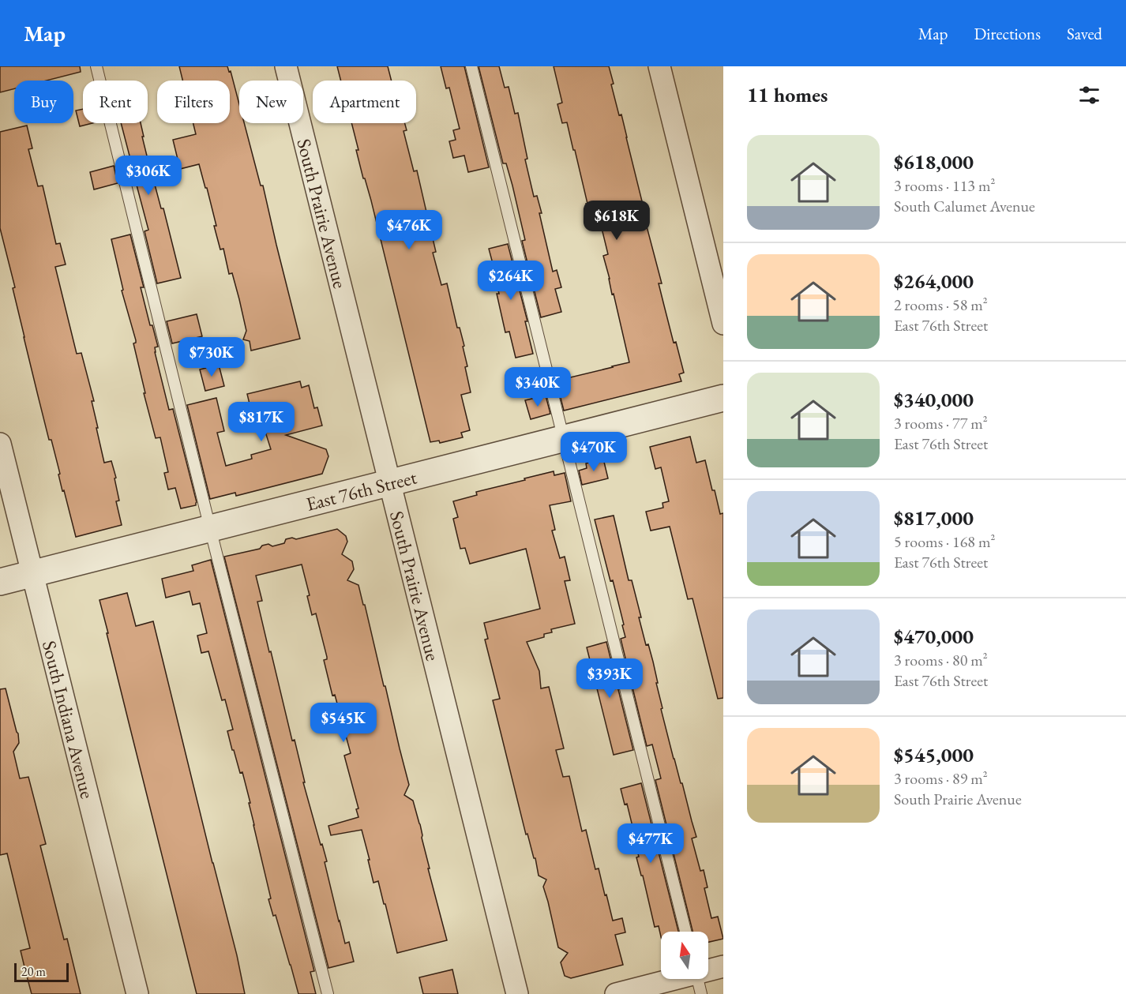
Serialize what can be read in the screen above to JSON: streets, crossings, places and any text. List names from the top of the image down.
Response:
{
  "streets": {
    "street": ["South Prairie Avenue", "East 76th Street", "South Indiana Avenue"]
  },
  "crossings": [
    ["South Prairie Avenue", "East 76th Street"],
    ["East 76th Street", "South Indiana Avenue"]
  ],
  "scale_bar": "20 m",
  "north": "top",
  "page": {
    "header": "Map",
    "nav": ["Map", "Directions", "Saved"],
    "heading": "11 homes",
    "chip": [
      "Buy",
      "Rent",
      "Filters",
      "New",
      "Apartment"
    ],
    "list": [
      {
        "name": "$618,000",
        "note": "3 rooms · 113 m² · South Calumet Avenue"
      },
      {
        "name": "$264,000",
        "note": "2 rooms · 58 m² · East 76th Street"
      },
      {
        "name": "$340,000",
        "note": "3 rooms · 77 m² · East 76th Street"
      },
      {
        "name": "$817,000",
        "note": "5 rooms · 168 m² · East 76th Street"
      },
      {
        "name": "$470,000",
        "note": "3 rooms · 80 m² · East 76th Street"
      },
      {
        "name": "$545,000",
        "note": "3 rooms · 89 m² · South Prairie Avenue"
      }
    ],
    "price": [
      "$306K",
      "$618K",
      "$476K",
      "$264K",
      "$730K",
      "$340K",
      "$817K",
      "$470K",
      "$393K",
      "$545K",
      "$477K"
    ],
    "scale": "20 m"
  }
}
